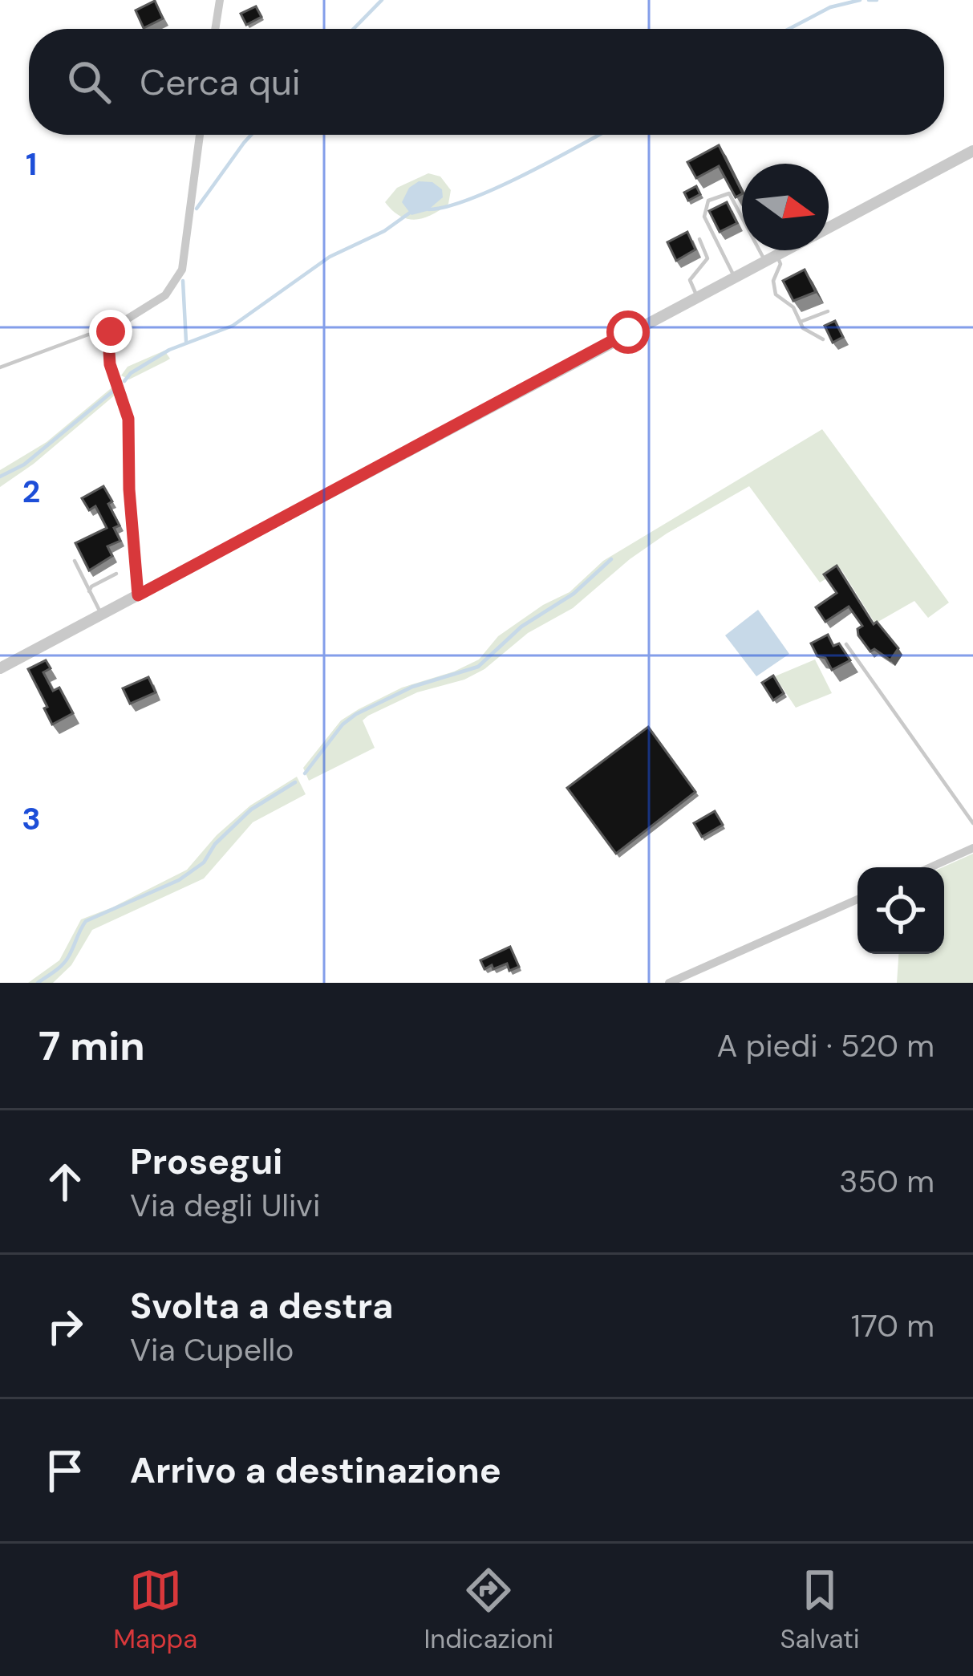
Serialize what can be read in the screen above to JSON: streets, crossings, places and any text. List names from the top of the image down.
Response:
{
  "north": "right",
  "page": {
    "search": "Cerca qui",
    "heading": ["7 min", "A piedi · 520 m"],
    "list": [
      ["Prosegui", "Via degli Ulivi", "350 m"],
      ["Svolta a destra", "Via Cupello", "170 m"],
      "Arrivo a destinazione"
    ],
    "nav": ["Mappa", "Indicazioni", "Salvati"]
  },
  "grid": {
    "rows": ["1", "2", "3"]
  }
}
